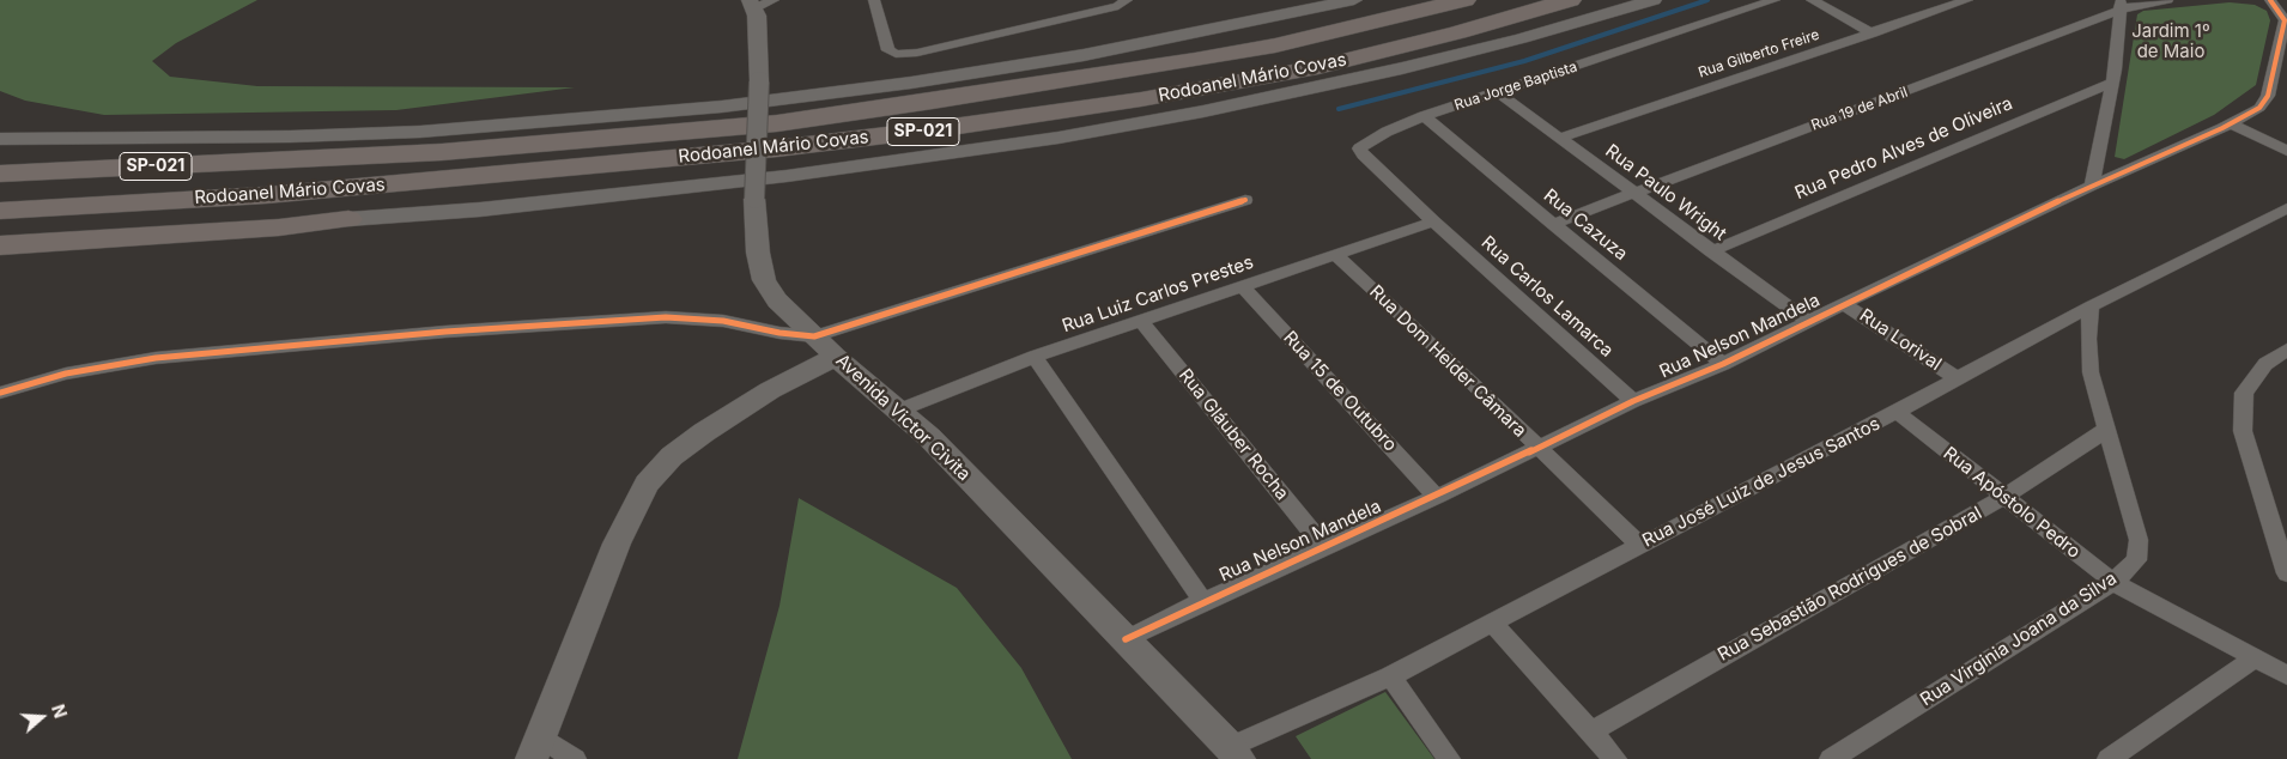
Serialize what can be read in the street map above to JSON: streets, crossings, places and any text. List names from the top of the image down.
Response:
{
  "streets": {
    "highway": ["Rodoanel Mário Covas", "SP-021"],
    "main road": ["Avenida Victor Civita"],
    "street": [
      "Rua Gilberto Freire",
      "Rua Jorge Baptista",
      "Rua 19 de Abril",
      "Rua Pedro Alves de Oliveira",
      "Rua Paulo Wright",
      "Rua Cazuza",
      "Rua Luiz Carlos Prestes",
      "Rua Carlos Lamarca",
      "Rua Nelson Mandela",
      "Rua Lorival",
      "Rua Dom Helder Câmara",
      "Rua 15 de Outubro",
      "Rua Gláuber Rocha",
      "Rua José Luiz de Jesus Santos",
      "Rua Apóstolo Pedro",
      "Rua Sebastião Rodrigues de Sobral",
      "Rua Virginia Joana da Silva"
    ]
  },
  "crossings": [
    ["Rua Gilberto Freire", "Rua Paulo Wright"],
    ["Rua Jorge Baptista", "Rua Paulo Wright"],
    ["Rua Jorge Baptista", "Rua Cazuza"],
    ["Rua Jorge Baptista", "Rua Luiz Carlos Prestes"],
    ["Rua Jorge Baptista", "Rua Carlos Lamarca"],
    ["Rua 19 de Abril", "Rua Paulo Wright"],
    ["Rua 19 de Abril", "Rua Cazuza"],
    ["Rua Pedro Alves de Oliveira", "Rua Paulo Wright"],
    ["Rua Paulo Wright", "Rua Nelson Mandela"],
    ["Rua Cazuza", "Rua Nelson Mandela"],
    ["Rua Luiz Carlos Prestes", "Rua Carlos Lamarca"],
    ["Rua Luiz Carlos Prestes", "Rua Dom Helder Câmara"],
    ["Rua Luiz Carlos Prestes", "Rua 15 de Outubro"],
    ["Rua Luiz Carlos Prestes", "Avenida Victor Civita"],
    ["Rua Luiz Carlos Prestes", "Rua Gláuber Rocha"],
    ["Rua Carlos Lamarca", "Rua Nelson Mandela"],
    ["Rua Nelson Mandela", "Rua Lorival"],
    ["Rua Nelson Mandela", "Rua Dom Helder Câmara"],
    ["Rua Nelson Mandela", "Rua 15 de Outubro"],
    ["Rua Nelson Mandela", "Avenida Victor Civita"],
    ["Rua Nelson Mandela", "Rua Gláuber Rocha"],
    ["Rua Lorival", "Rua José Luiz de Jesus Santos"],
    ["Rua Dom Helder Câmara", "Rua José Luiz de Jesus Santos"],
    ["Avenida Victor Civita", "Rua José Luiz de Jesus Santos"],
    ["Rua José Luiz de Jesus Santos", "Rua Apóstolo Pedro"],
    ["Rua José Luiz de Jesus Santos", "Rua Virginia Joana da Silva"],
    ["Rua Apóstolo Pedro", "Rua Sebastião Rodrigues de Sobral"],
    ["Rua Apóstolo Pedro", "Rua Virginia Joana da Silva"],
    ["Rua Sebastião Rodrigues de Sobral", "Rua Virginia Joana da Silva"]
  ],
  "districts": ["Jardim 1º de Maio"],
  "north": "right"
}
